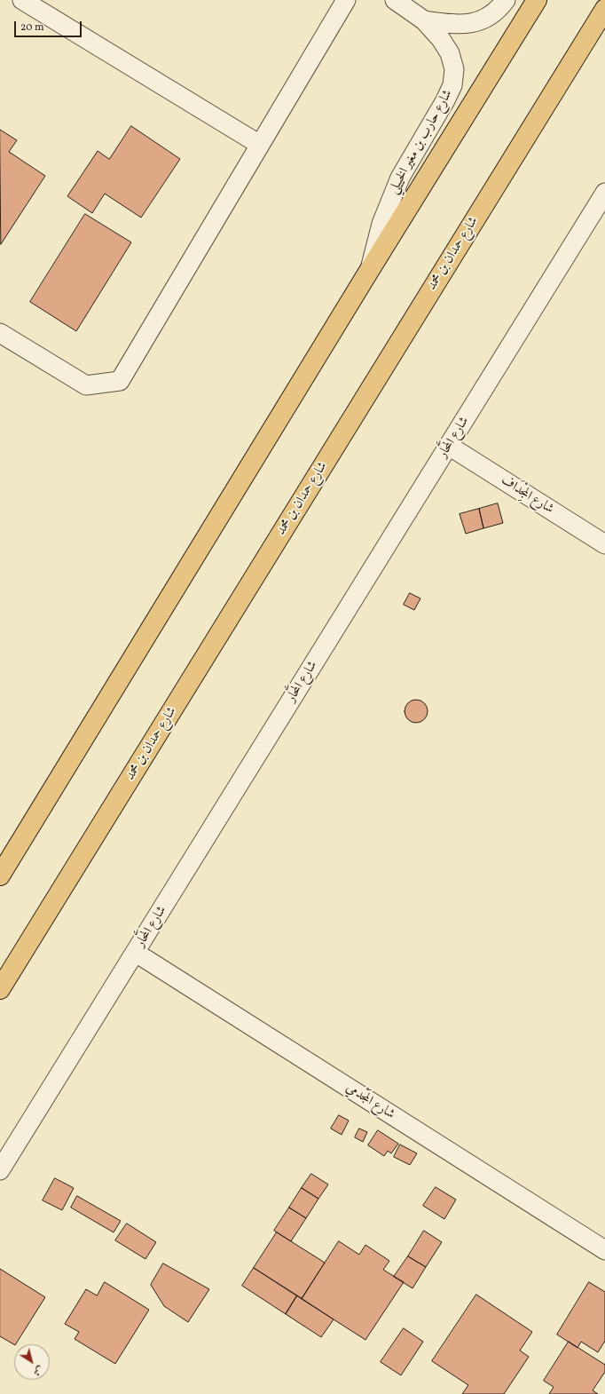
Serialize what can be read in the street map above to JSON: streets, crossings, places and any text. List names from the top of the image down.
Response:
{
  "streets": {
    "main road": ["شارع حمدان بن محمد"],
    "street": [
      "شارع حارب بن مغير الخييلي",
      "شارع المَحَّار",
      "شارع المِجْدَاف",
      "شارع المَجْدمي"
    ]
  },
  "crossings": [
    ["شارع المَحَّار", "شارع المِجْدَاف"],
    ["شارع المَحَّار", "شارع المَجْدمي"]
  ],
  "scale_bar": "20 m",
  "north": "bottom right"
}
